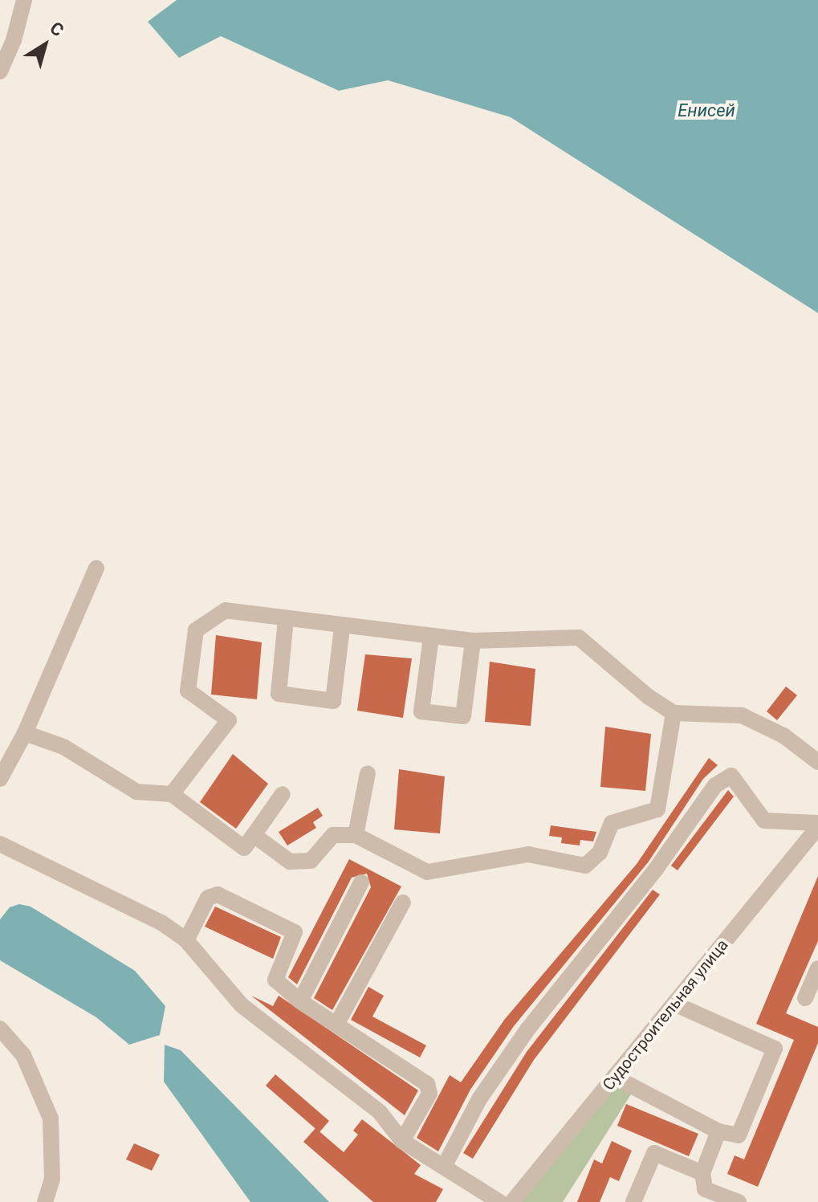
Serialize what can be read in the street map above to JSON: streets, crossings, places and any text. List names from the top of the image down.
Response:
{
  "streets": {
    "street": ["Судостроительная улица"]
  },
  "water": ["Енисей"],
  "north": "top right"
}
